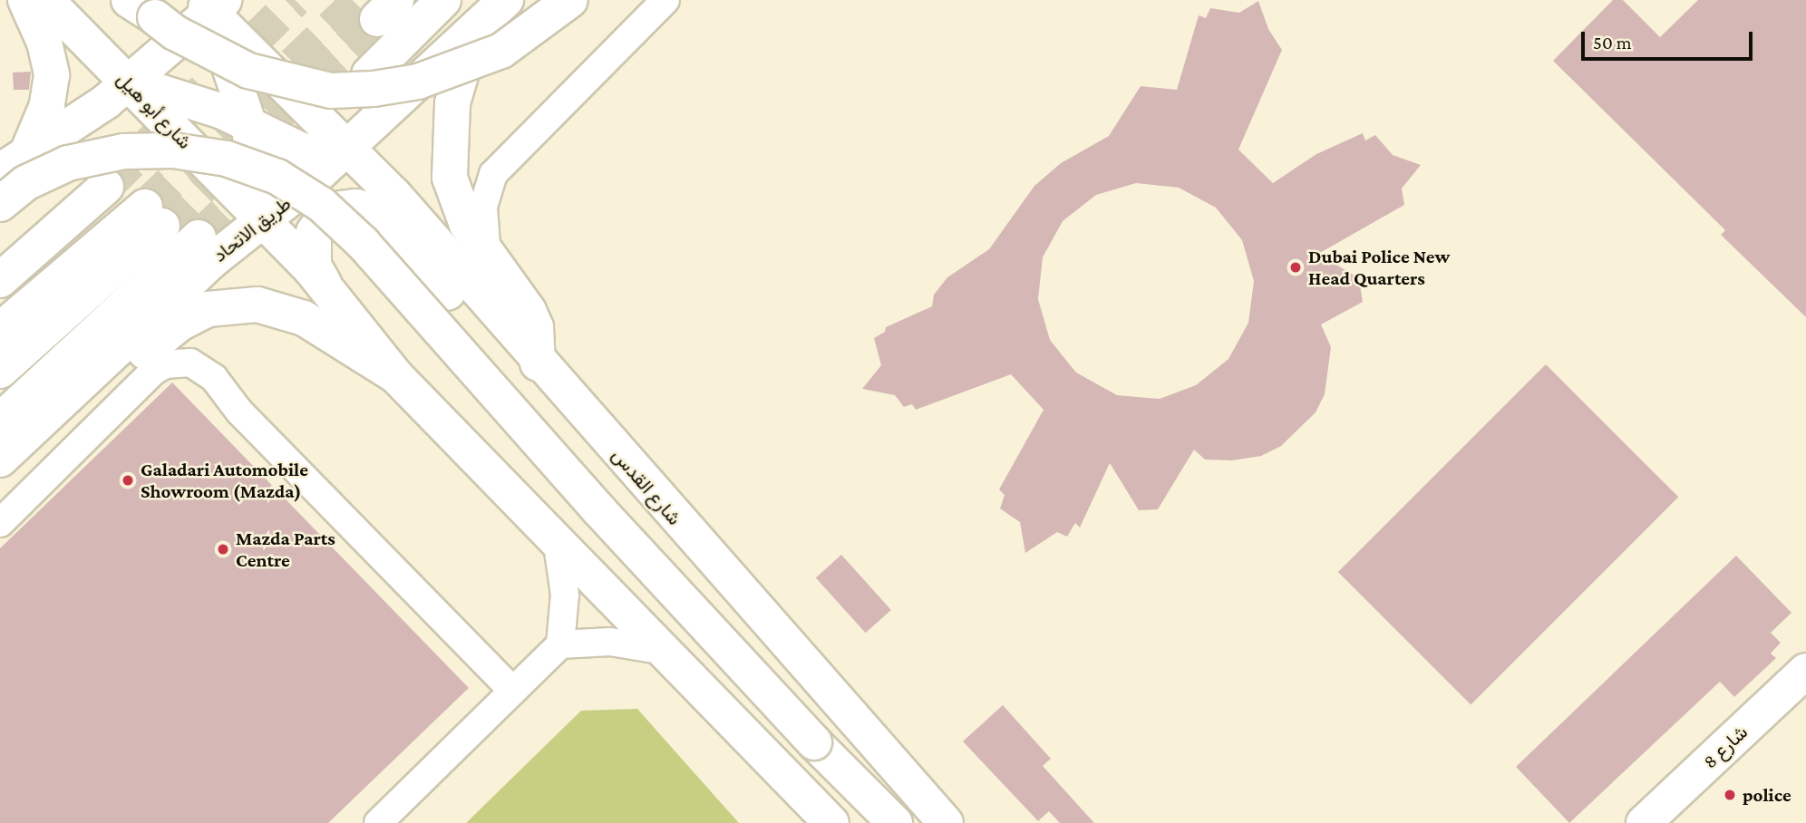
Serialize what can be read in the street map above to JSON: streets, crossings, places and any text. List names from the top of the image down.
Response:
{
  "streets": {
    "main road": [
      "شارع أبو هيل",
      "طريق الاتحاد",
      "شارع القدس",
      "شارع 8"
    ]
  },
  "crossings": [
    ["شارع أبو هيل", "طريق الاتحاد"],
    ["طريق الاتحاد", "شارع القدس"]
  ],
  "places": [
    "Dubai Police New Head Quarters",
    "Galadari Automobile Showroom (Mazda)",
    "Mazda Parts Centre",
    "police"
  ],
  "scale_bar": "50 m"
}
